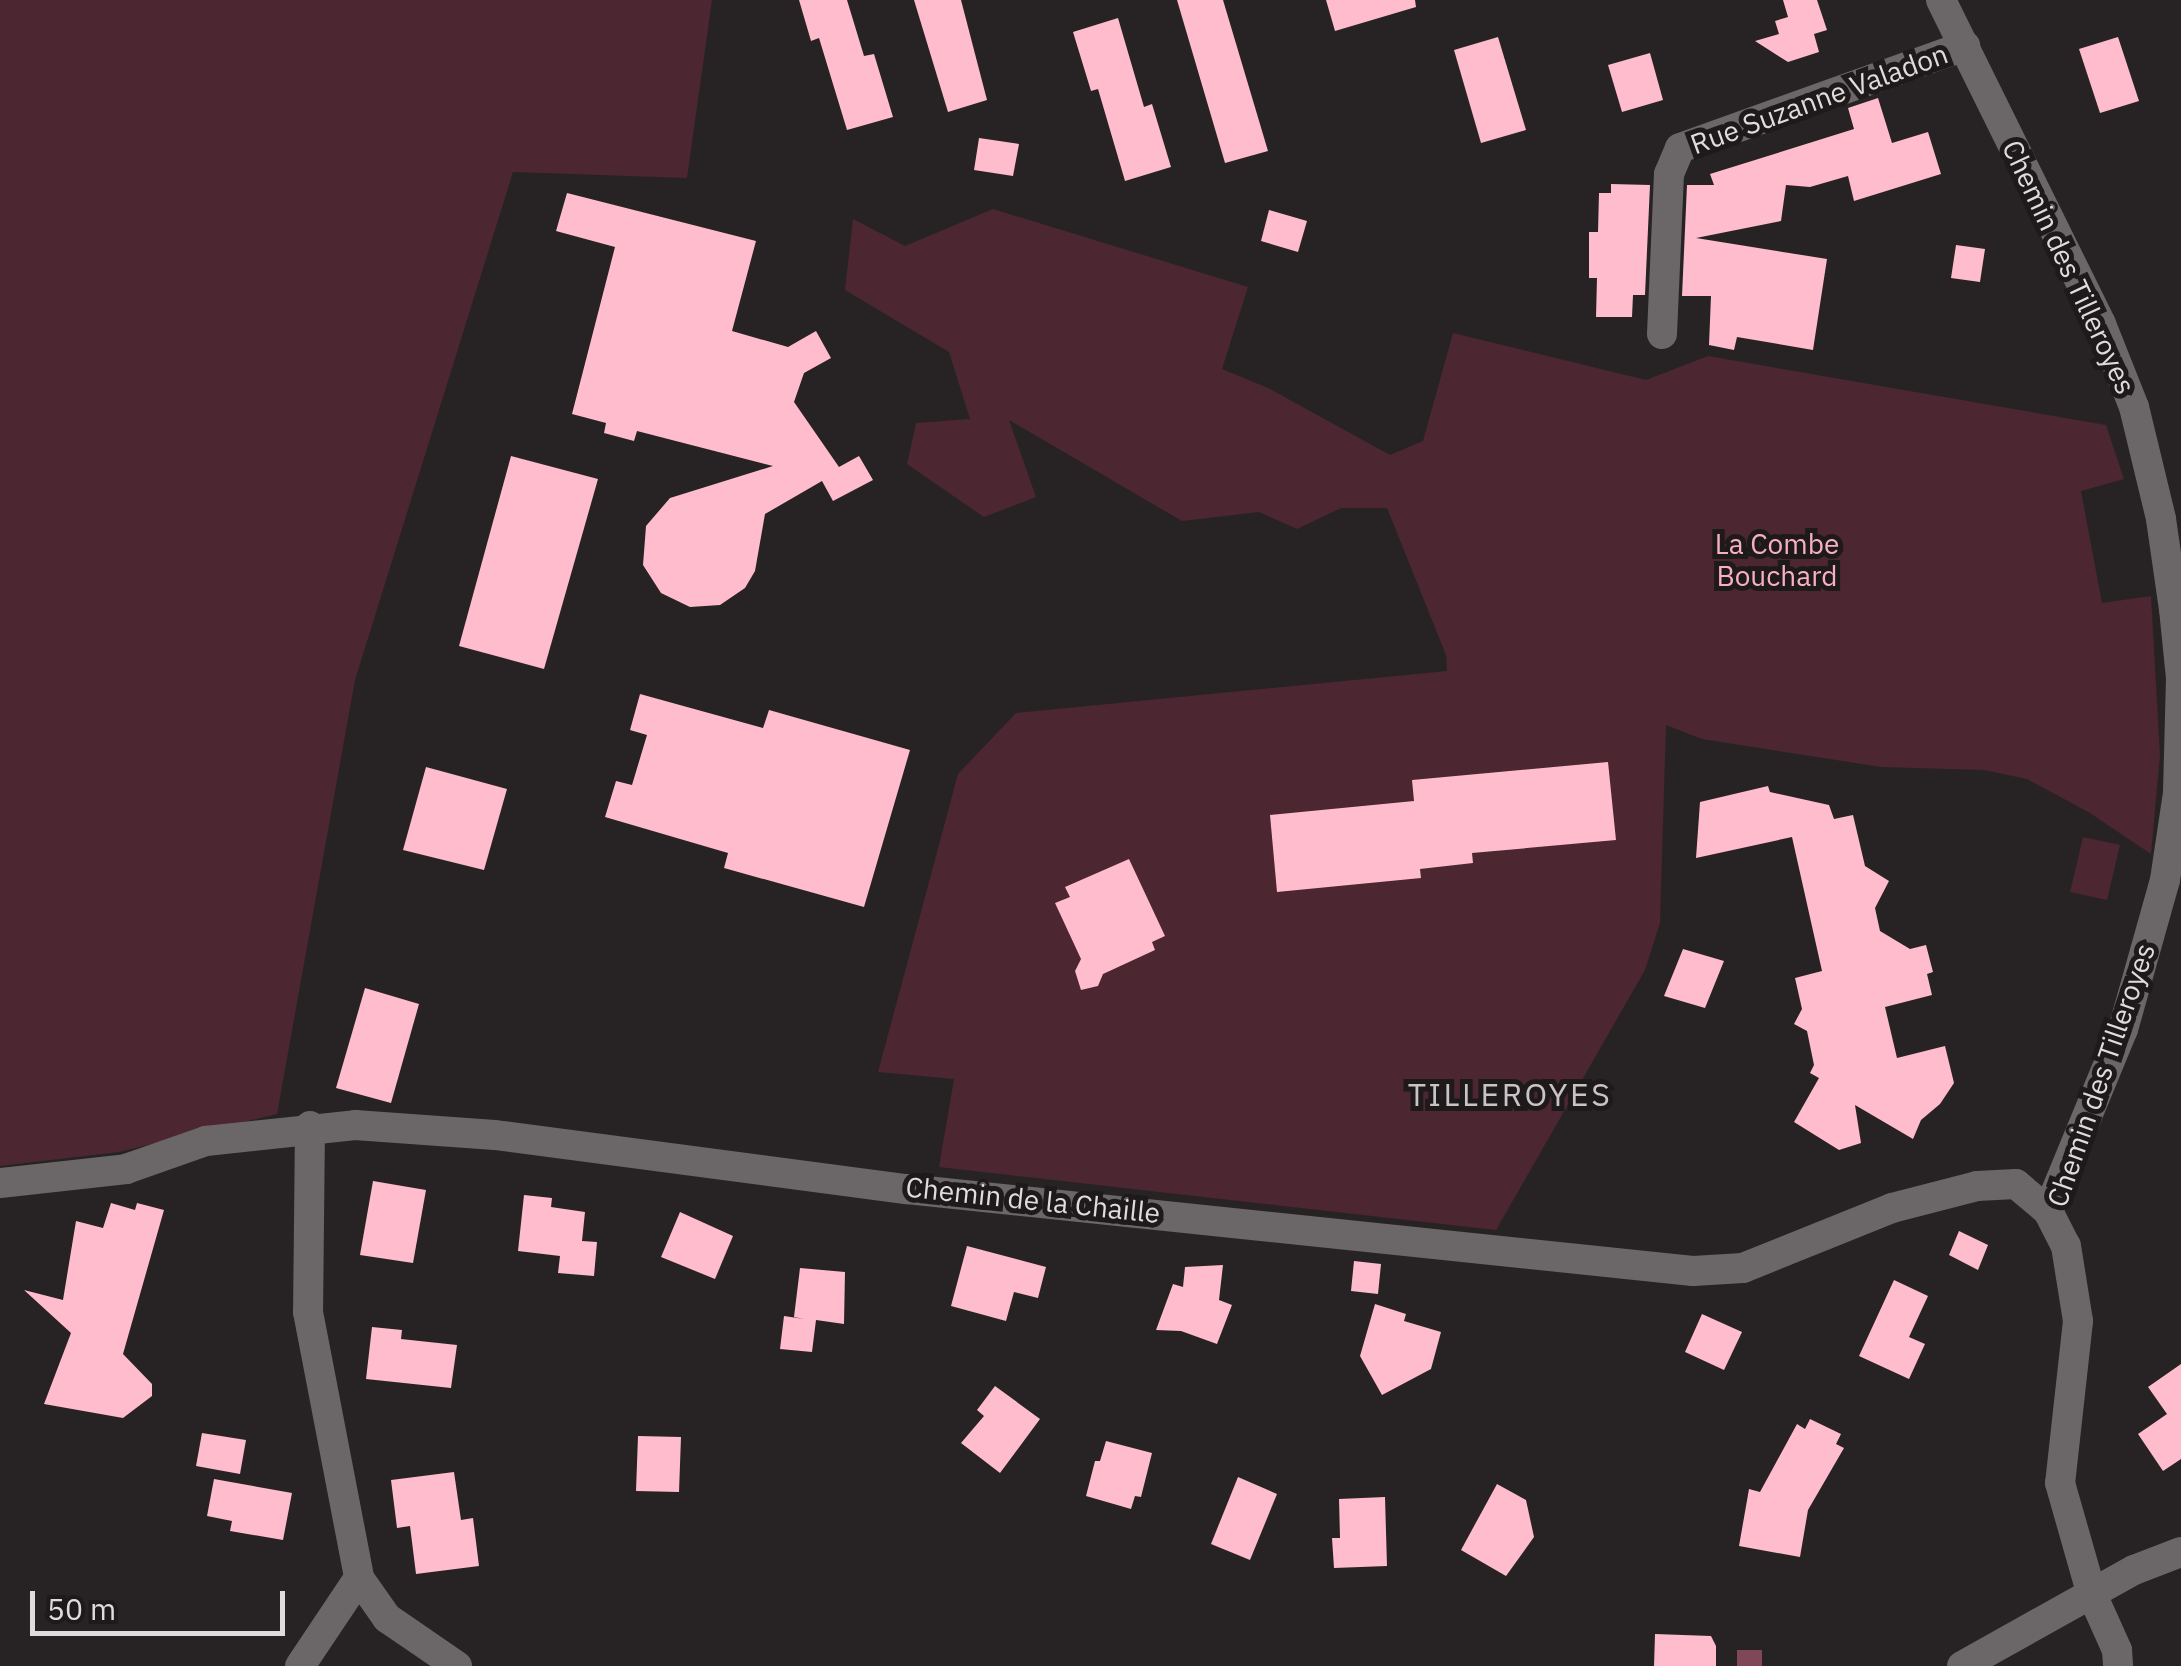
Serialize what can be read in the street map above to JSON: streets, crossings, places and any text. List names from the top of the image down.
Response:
{
  "streets": {
    "street": ["Rue Suzanne Valadon", "Chemin des Tilleroyes", "Chemin de la Chaille"]
  },
  "crossings": [
    ["Rue Suzanne Valadon", "Chemin des Tilleroyes"],
    ["Chemin des Tilleroyes", "Chemin de la Chaille"]
  ],
  "districts": ["TILLEROYES"],
  "parks": ["La Combe Bouchard"],
  "scale_bar": "50 m"
}
